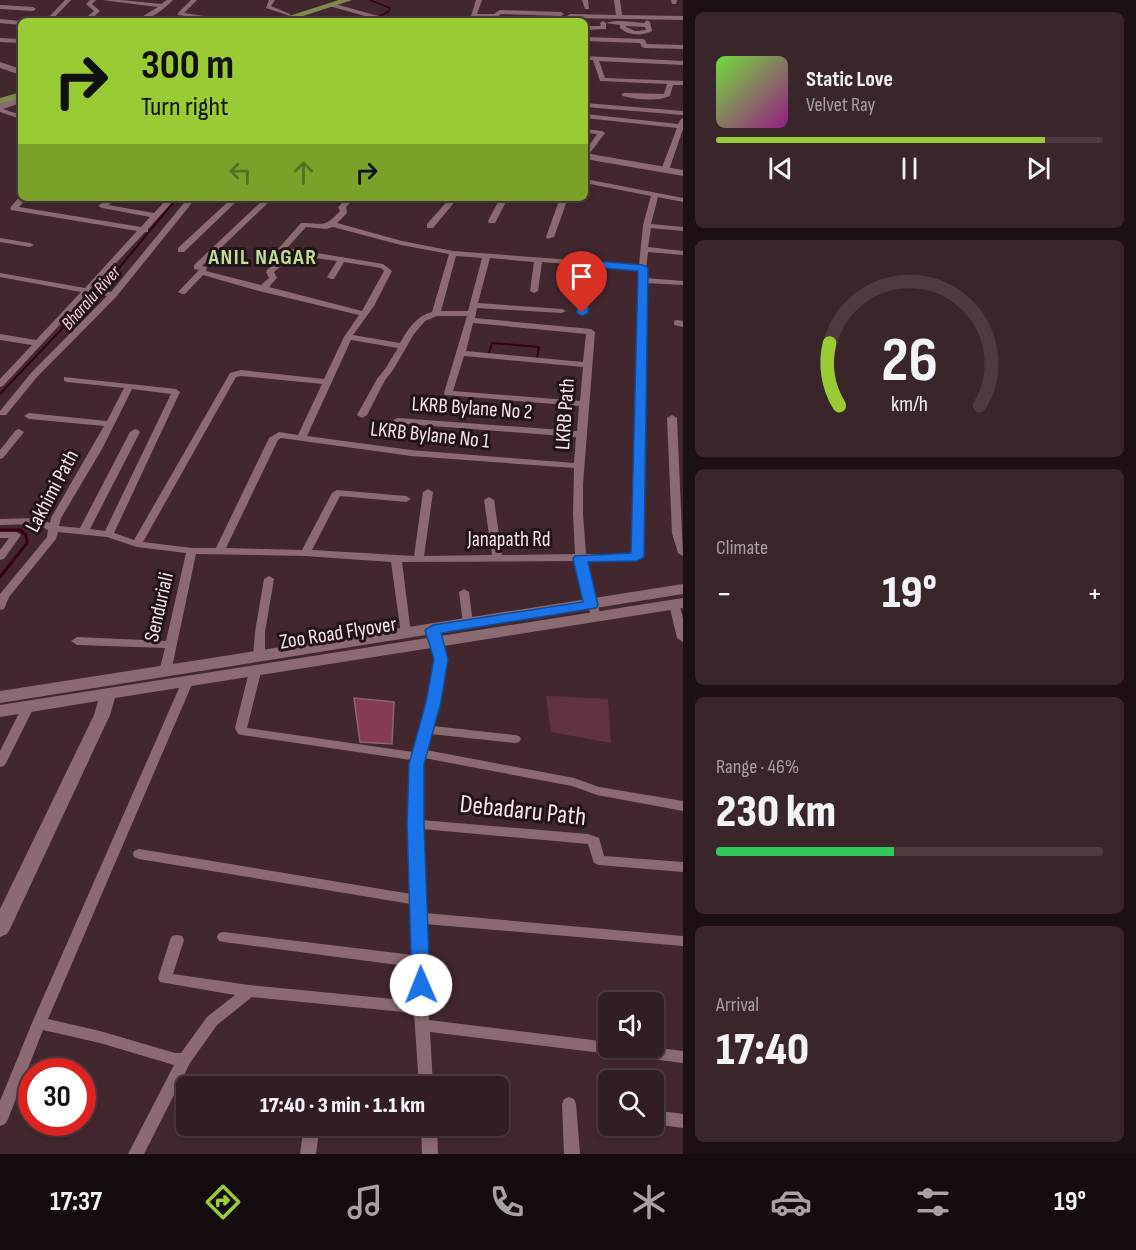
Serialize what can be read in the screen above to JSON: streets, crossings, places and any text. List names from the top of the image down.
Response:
{
  "streets": {
    "main road": ["Zoo Road Flyover"],
    "street": [
      "LKRB Bylane No 2",
      "LKRB Path",
      "LKRB Bylane No 1",
      "Lakhimi Path",
      "Janapath Rd",
      "Senduriali",
      "Debadaru Path"
    ]
  },
  "crossings": [
    ["LKRB Bylane No 2", "LKRB Path"],
    ["LKRB Path", "LKRB Bylane No 1"],
    ["LKRB Path", "Janapath Rd"],
    ["LKRB Bylane No 1", "Janapath Rd"],
    ["Lakhimi Path", "Janapath Rd"],
    ["Janapath Rd", "Senduriali"]
  ],
  "districts": ["ANIL NAGAR"],
  "water": ["Bharalu River"],
  "page": {
    "turn": ["300 m", "Turn right"],
    "song": ["Static Love", "Velvet Ray"],
    "tile": [
      "Climate",
      ["Range · 46%", "230 km"],
      ["Arrival", "17:40"]
    ],
    "heat": ["−", "19°", "+"],
    "limit": "30",
    "trip": "17:40 · 3 min · 1.1 km",
    "tabs": ["17:37", "19°"],
    "gauge": ["26", "km/h"]
  }
}
